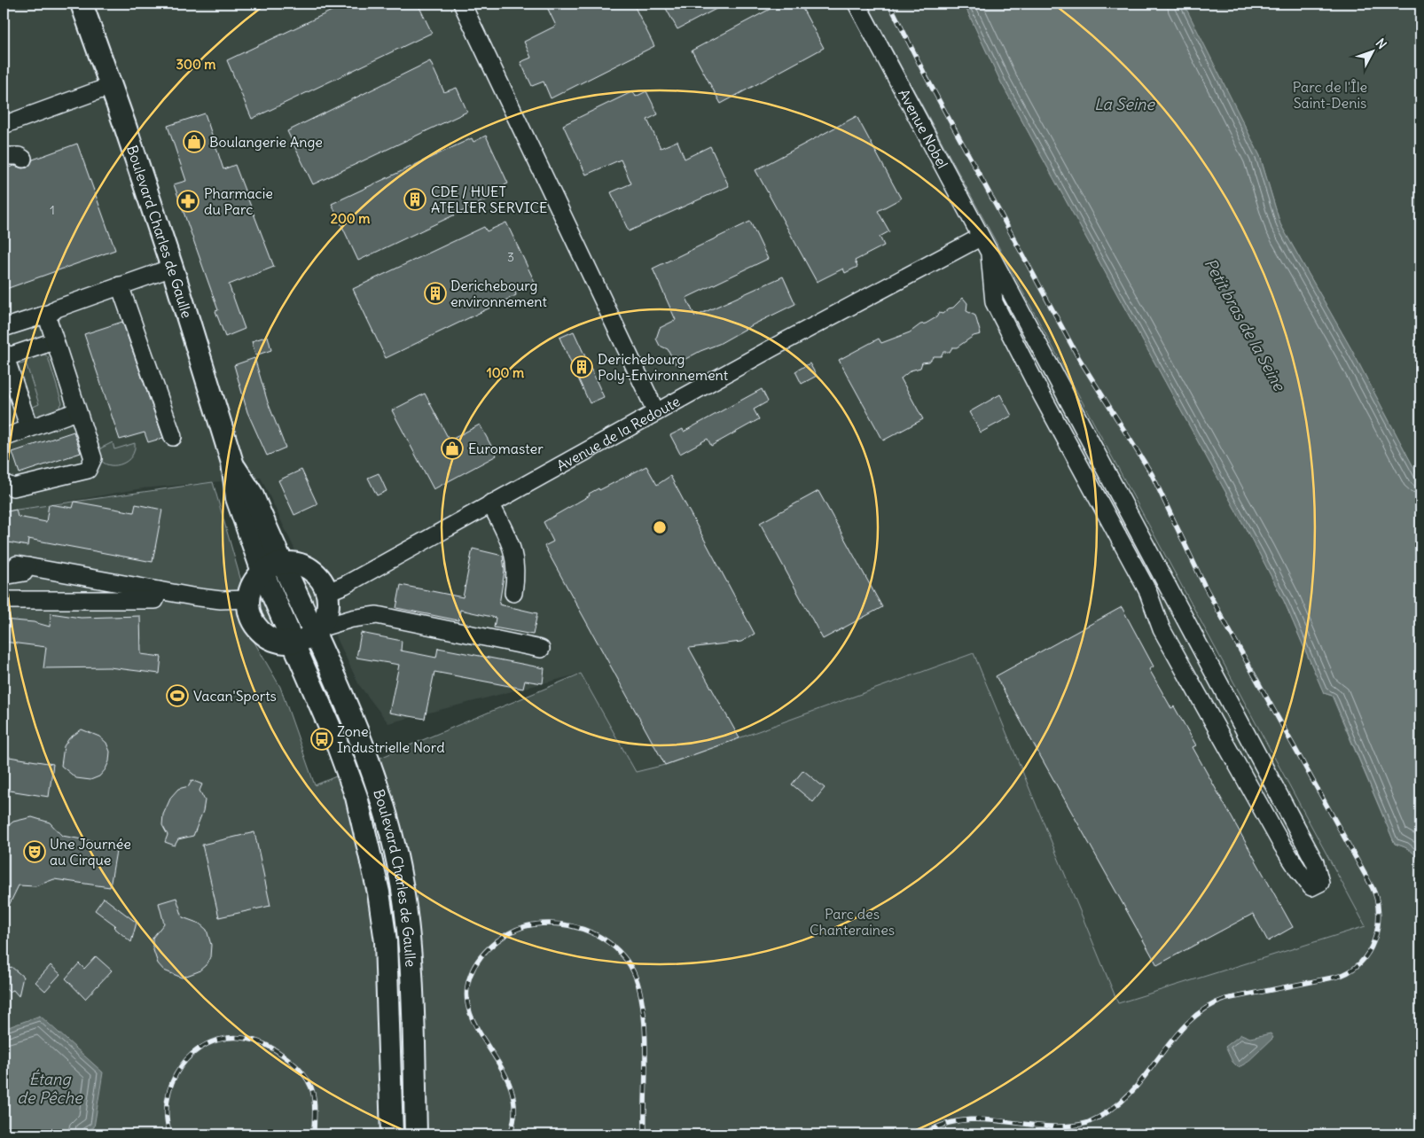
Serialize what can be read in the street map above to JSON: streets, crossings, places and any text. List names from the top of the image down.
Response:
{
  "streets": {
    "main road": ["Boulevard Charles de Gaulle"],
    "street": ["Avenue Nobel", "Avenue de la Redoute"]
  },
  "crossings": [
    ["Avenue Nobel", "Avenue de la Redoute"]
  ],
  "water": ["La Seine", "Petit bras de la Seine", "Étang de Pêche"],
  "parks": ["Parc de l'Île Saint-Denis", "Parc des Chanteraines"],
  "places": {
    "shop": ["Boulangerie Ange", "Euromaster"],
    "building": ["CDE / HUET ATELIER SERVICE", "Derichebourg environnement", "Derichebourg Poly-Environnement"],
    "pharmacy": ["Pharmacie du Parc"],
    "sports": ["Vacan'Sports"],
    "bus stop": ["Zone Industrielle Nord"],
    "theatre": ["Une Journée au Cirque"]
  },
  "house_numbers": ["1", "3"],
  "north": "top right",
  "rings": ["300 m", "200 m", "100 m"]
}
